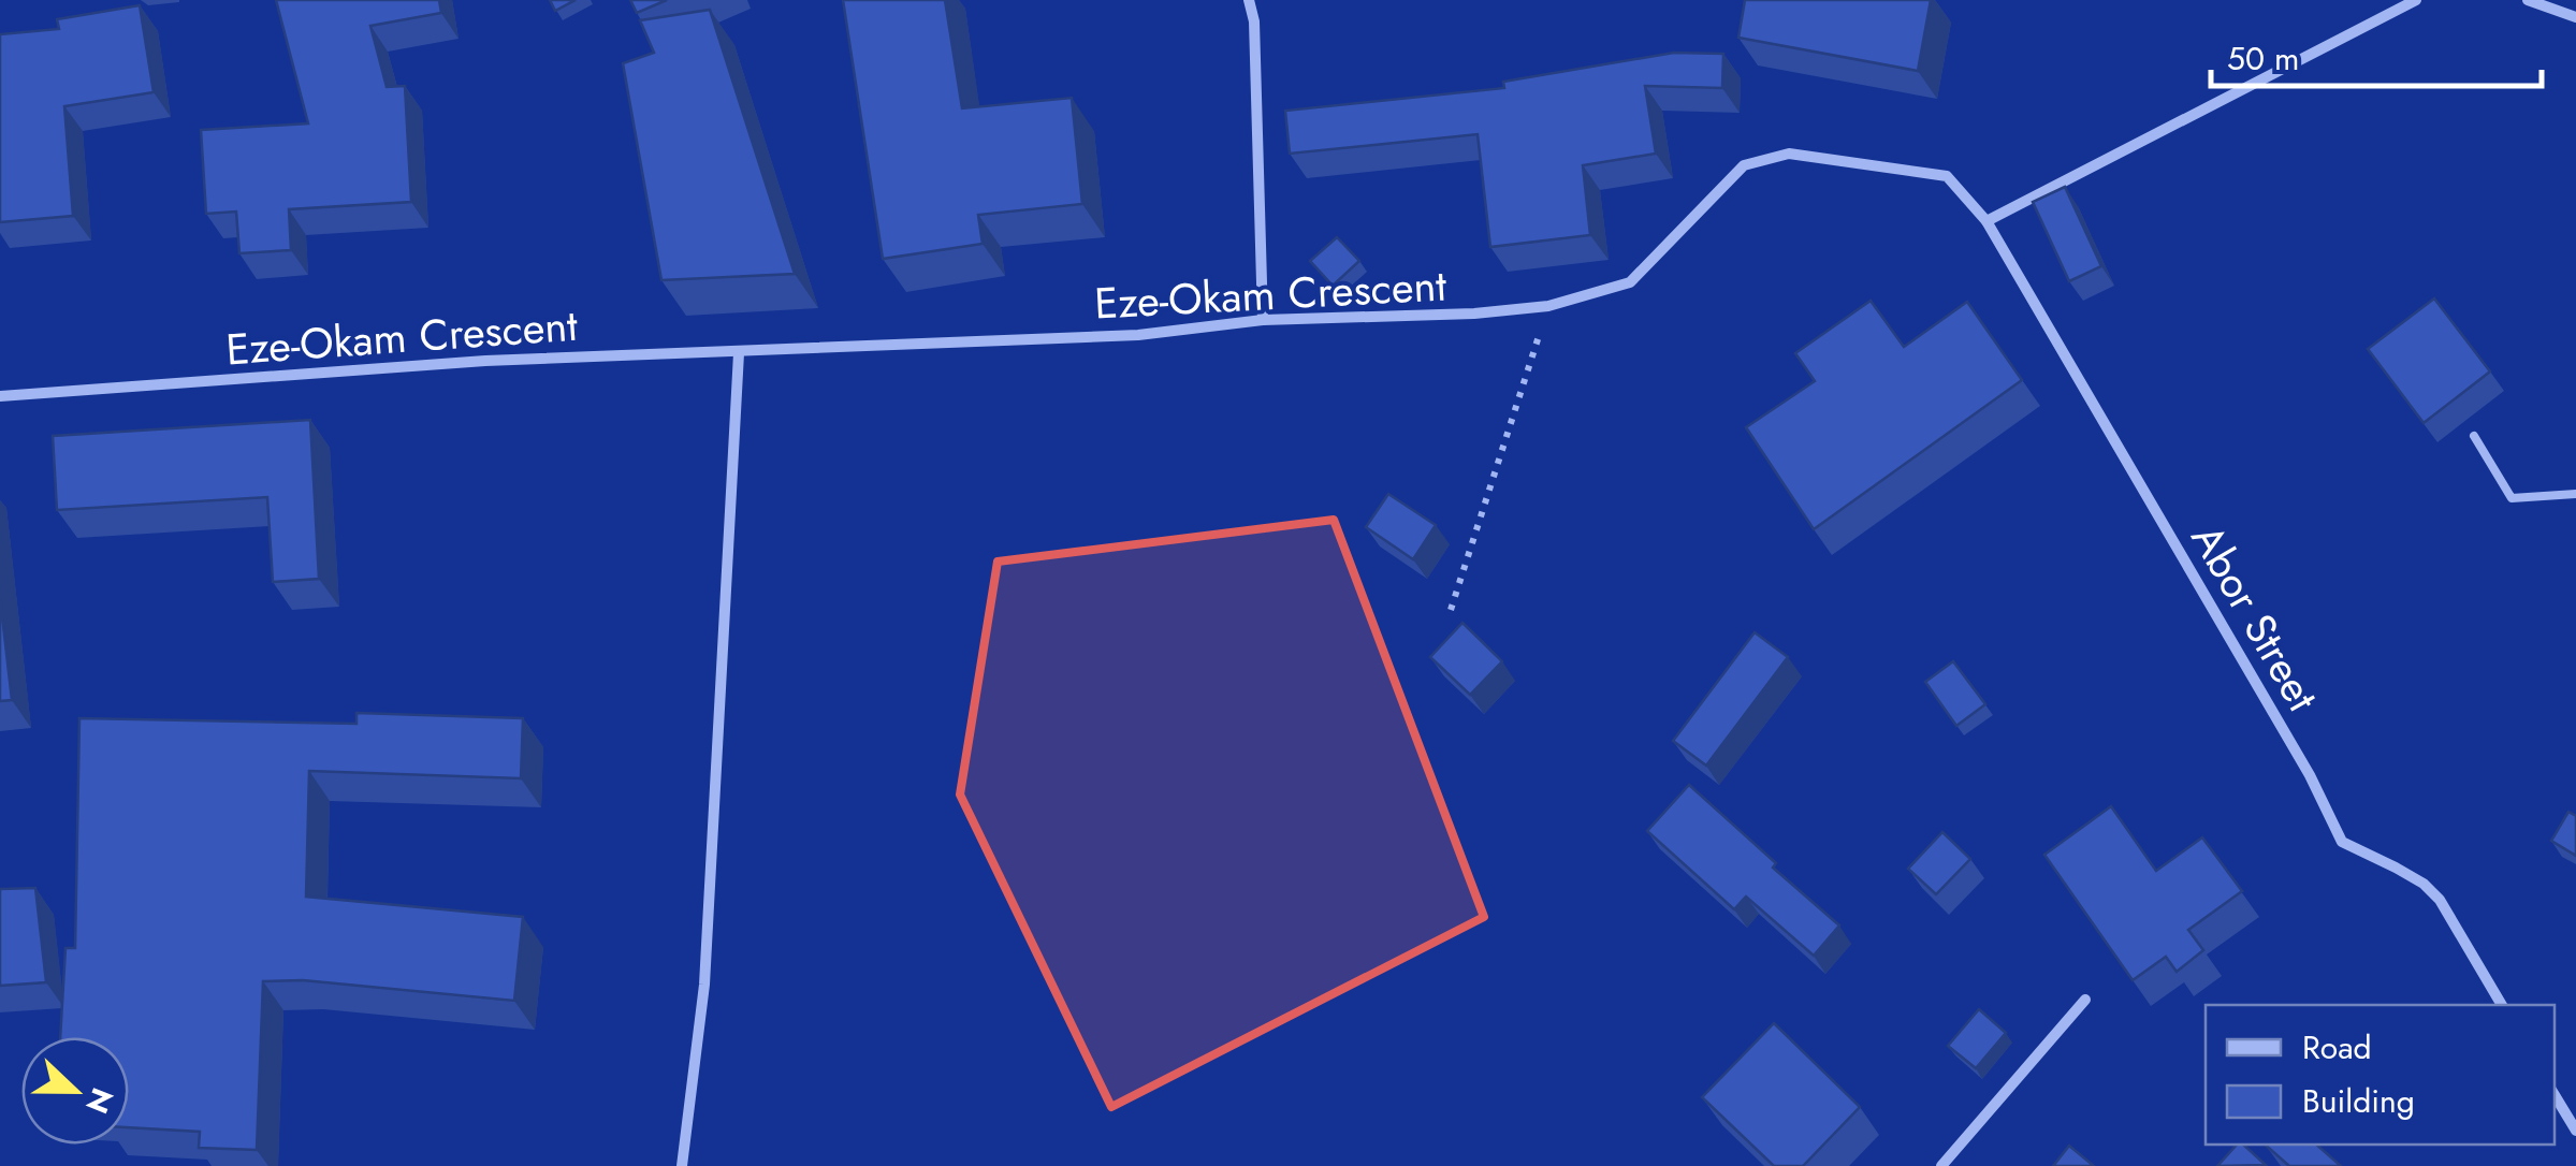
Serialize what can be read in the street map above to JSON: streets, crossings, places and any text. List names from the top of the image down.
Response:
{
  "streets": {
    "street": ["Eze-Okam Crescent", "Abor Street"]
  },
  "crossings": [
    ["Eze-Okam Crescent", "Abor Street"]
  ],
  "legend": ["Road", "Building"],
  "scale_bar": "50 m",
  "north": "right"
}
